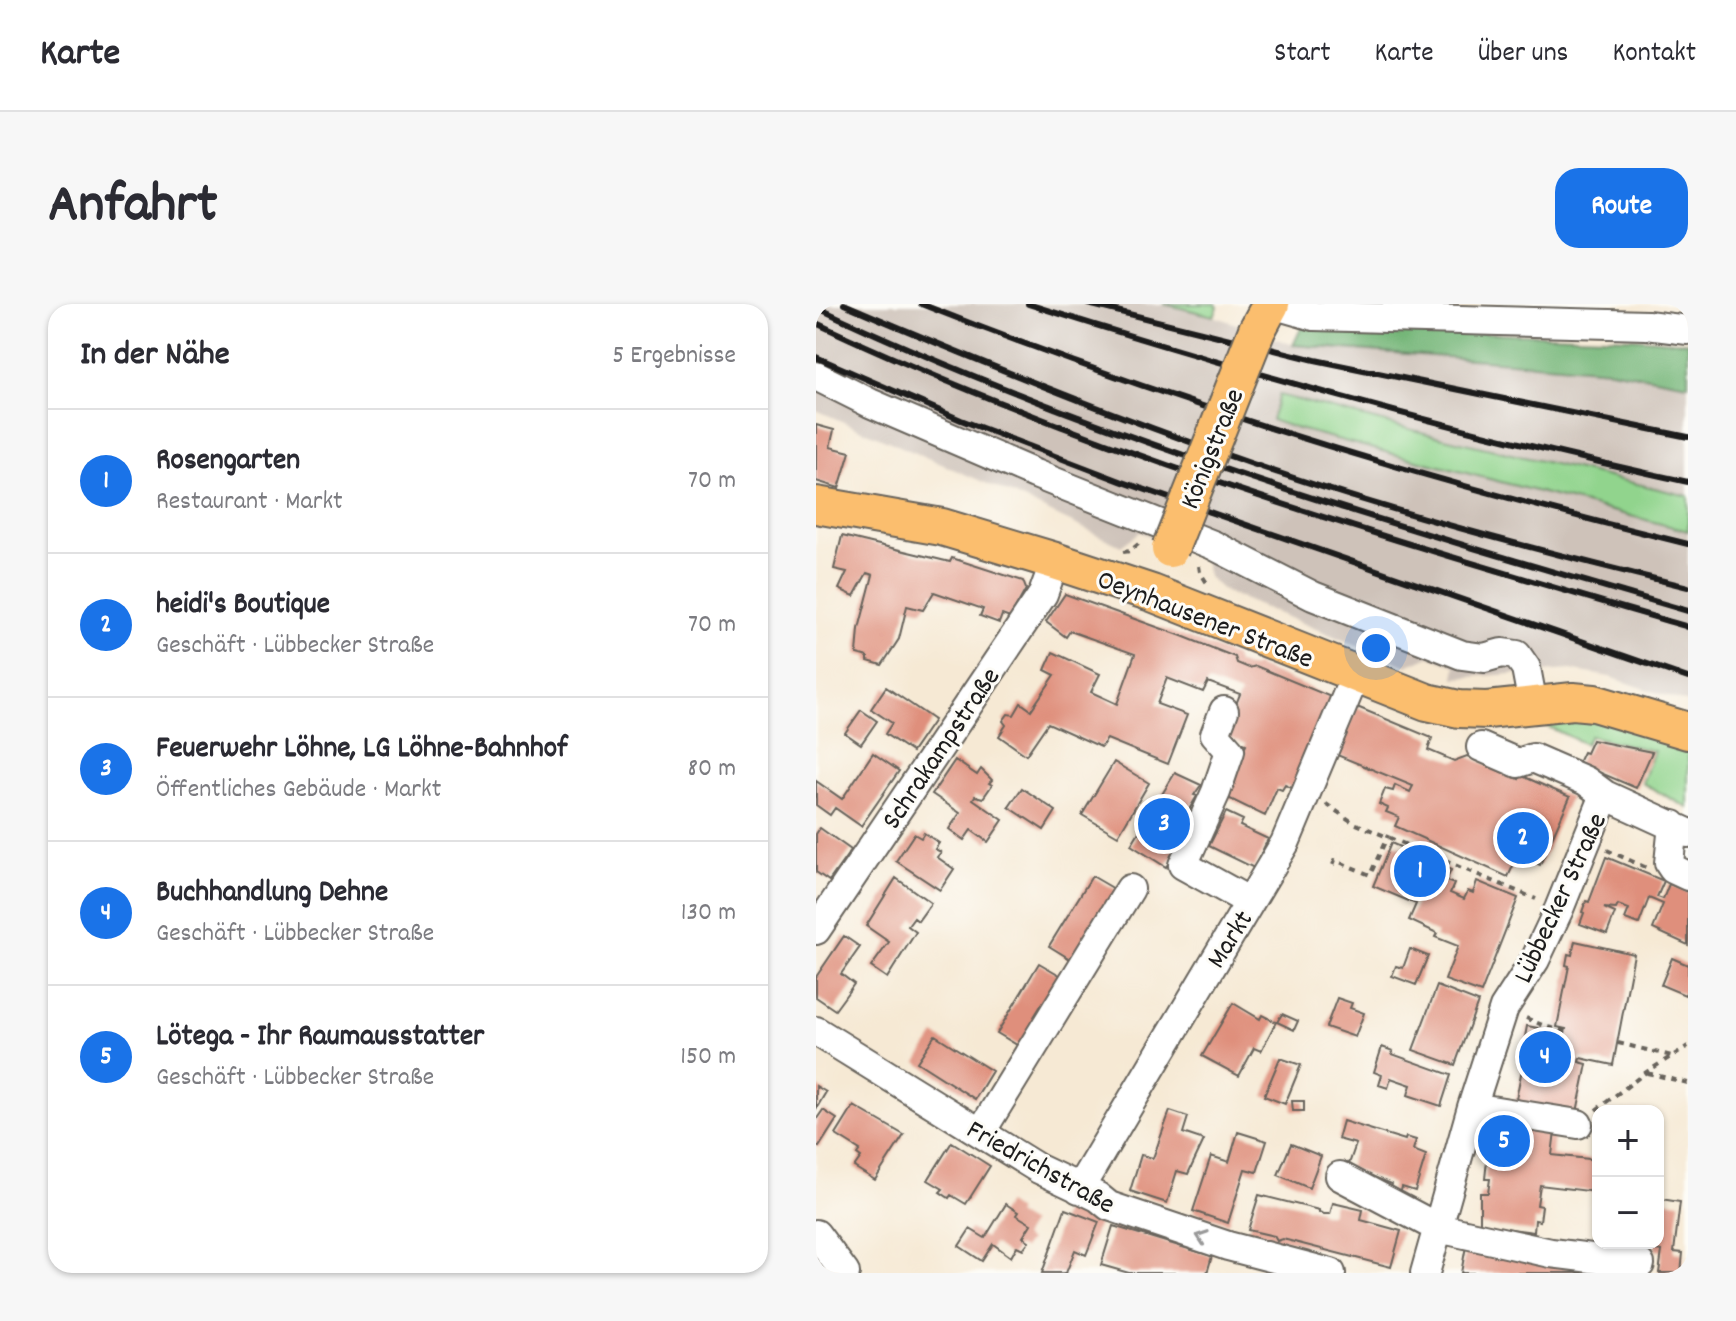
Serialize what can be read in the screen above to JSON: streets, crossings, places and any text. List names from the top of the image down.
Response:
{
  "streets": {
    "main road": ["Königstraße", "Oeynhausener Straße"],
    "street": [
      "Schrakampstraße",
      "Lübbecker Straße",
      "Markt",
      "Friedrichstraße"
    ]
  },
  "crossings": [
    ["Königstraße", "Oeynhausener Straße"],
    ["Oeynhausener Straße", "Schrakampstraße"],
    ["Oeynhausener Straße", "Markt"],
    ["Markt", "Friedrichstraße"]
  ],
  "one_way": ["Friedrichstraße"],
  "page": {
    "header": "Karte",
    "nav": [
      "Start",
      "Karte",
      "Über uns",
      "Kontakt"
    ],
    "title": "Anfahrt",
    "buttons": "Route",
    "heading": ["In der Nähe", "5 Ergebnisse"],
    "list": [
      {
        "mark": "1",
        "name": "Rosengarten",
        "note": "Restaurant · Markt",
        "value": "70 m"
      },
      {
        "mark": "2",
        "name": "heidi's Boutique",
        "note": "Geschäft · Lübbecker Straße",
        "value": "70 m"
      },
      {
        "mark": "3",
        "name": "Feuerwehr Löhne, LG Löhne-Bahnhof",
        "note": "Öffentliches Gebäude · Markt",
        "value": "80 m"
      },
      {
        "mark": "4",
        "name": "Buchhandlung Dehne",
        "note": "Geschäft · Lübbecker Straße",
        "value": "130 m"
      },
      {
        "mark": "5",
        "name": "Lötega - Ihr Raumausstatter",
        "note": "Geschäft · Lübbecker Straße",
        "value": "150 m"
      }
    ],
    "pins": [
      "3",
      "2",
      "1",
      "4",
      "5"
    ],
    "map_buttons": ["+", "−"]
  }
}
